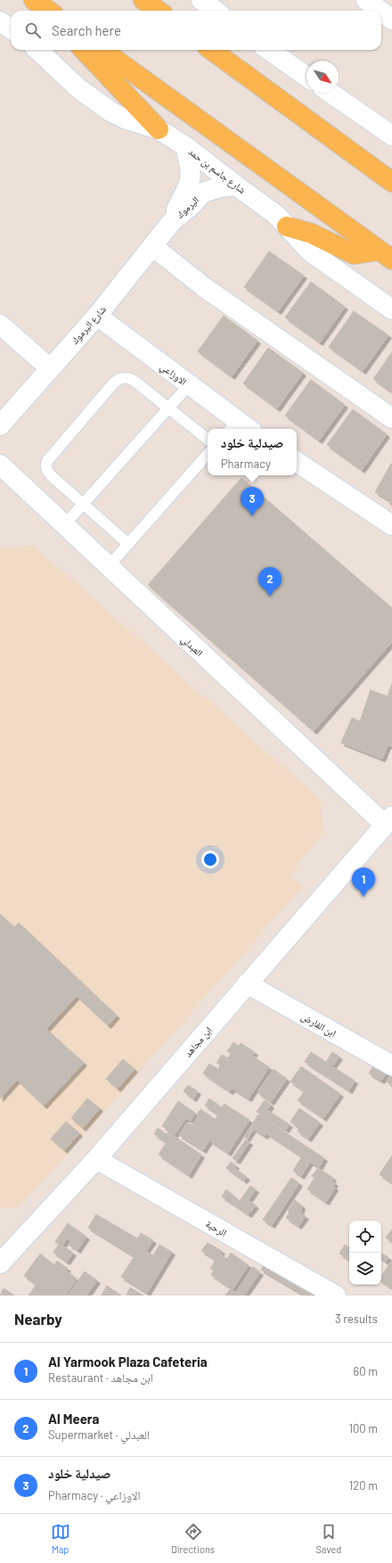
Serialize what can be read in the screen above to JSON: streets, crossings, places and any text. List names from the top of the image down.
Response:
{
  "streets": {
    "street": [
      "شارع جاسم بن حمد",
      "اليرموك",
      "شارع اليرموك",
      "الاوزاعي",
      "العبدلي",
      "ابن الفارض",
      "ابن مجاهد",
      "الرحبة"
    ]
  },
  "crossings": [
    ["شارع جاسم بن حمد", "اليرموك"],
    ["اليرموك", "شارع اليرموك"],
    ["شارع اليرموك", "الاوزاعي"],
    ["العبدلي", "ابن مجاهد"],
    ["ابن الفارض", "ابن مجاهد"],
    ["ابن مجاهد", "الرحبة"]
  ],
  "north": "bottom right",
  "page": {
    "search": "Search here",
    "popup": ["صيدلية خلود", "Pharmacy"],
    "pins": ["3", "2", "1"],
    "heading": ["Nearby", "3 results"],
    "list": [
      {
        "mark": "1",
        "name": "Al Yarmook Plaza Cafeteria",
        "note": "Restaurant · ابن مجاهد",
        "value": "60 m"
      },
      {
        "mark": "2",
        "name": "Al Meera",
        "note": "Supermarket · العبدلي",
        "value": "100 m"
      },
      {
        "mark": "3",
        "name": "صيدلية خلود",
        "note": "Pharmacy · الاوزاعي",
        "value": "120 m"
      }
    ],
    "nav": ["Map", "Directions", "Saved"]
  }
}
